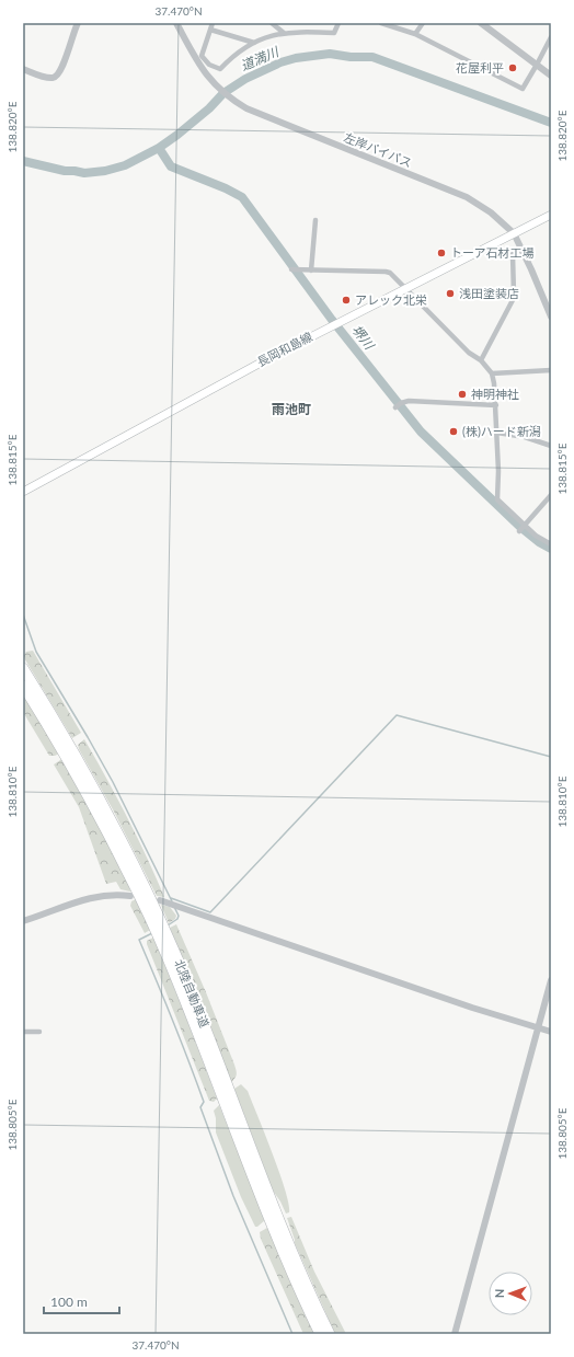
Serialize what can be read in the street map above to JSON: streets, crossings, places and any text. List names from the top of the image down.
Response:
{
  "streets": {
    "highway": ["北陸自動車道"],
    "main road": ["長岡和島線"],
    "street": ["左岸バイパス"]
  },
  "crossings": [
    ["左岸バイパス", "長岡和島線"]
  ],
  "districts": ["雨池町"],
  "water": ["道満川", "堺川"],
  "places": [
    "花屋利平",
    "トーア石材工場",
    "浅田塗装店",
    "アレック北栄",
    "神明神社",
    "(株)ハード新潟"
  ],
  "scale_bar": "100 m",
  "north": "left",
  "coordinates": [
    "37.470°N",
    "138.820°E",
    "138.815°E",
    "138.810°E",
    "138.805°E"
  ]
}
